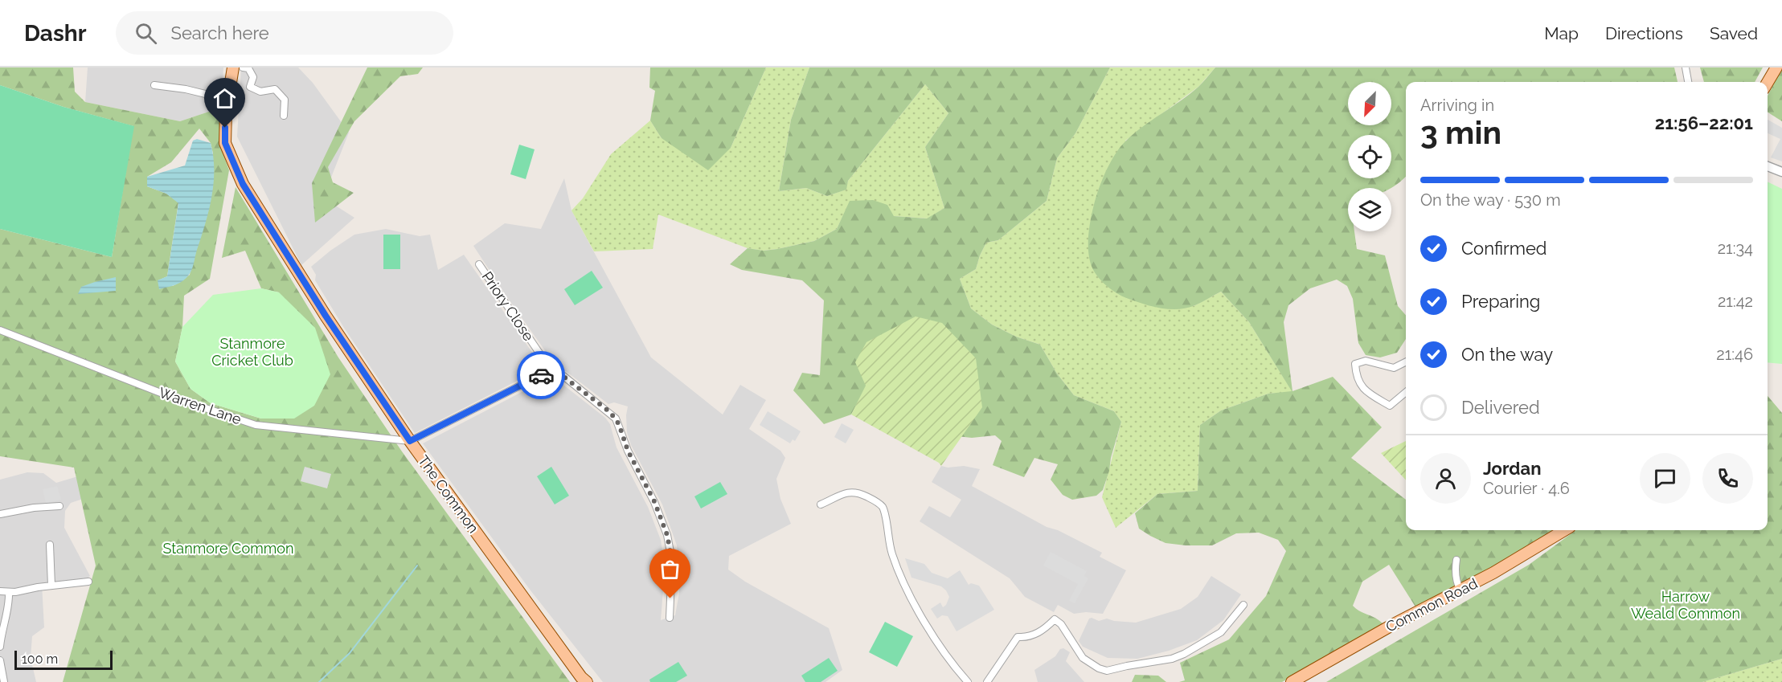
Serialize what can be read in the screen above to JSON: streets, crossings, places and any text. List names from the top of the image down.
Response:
{
  "streets": {
    "main road": ["The Common", "Common Road"],
    "street": ["Priory Close", "Warren Lane"]
  },
  "crossings": [
    ["Warren Lane", "The Common"]
  ],
  "parks": ["Stanmore Cricket Club", "Stanmore Common", "Harrow Weald Common"],
  "scale_bar": "100 m",
  "north": "bottom left",
  "page": {
    "header": "Dashr",
    "search": "Search here",
    "nav": ["Map", "Directions", "Saved"],
    "heading": ["3 min", "Arriving in", "21:56–22:01"],
    "panel": ["Jordan", "Courier · 4.6"],
    "bar": "On the way · 530 m",
    "list": [
      ["Confirmed", "21:34"],
      ["Preparing", "21:42"],
      ["On the way", "21:46"],
      "Delivered"
    ],
    "scale": "100 m"
  }
}
